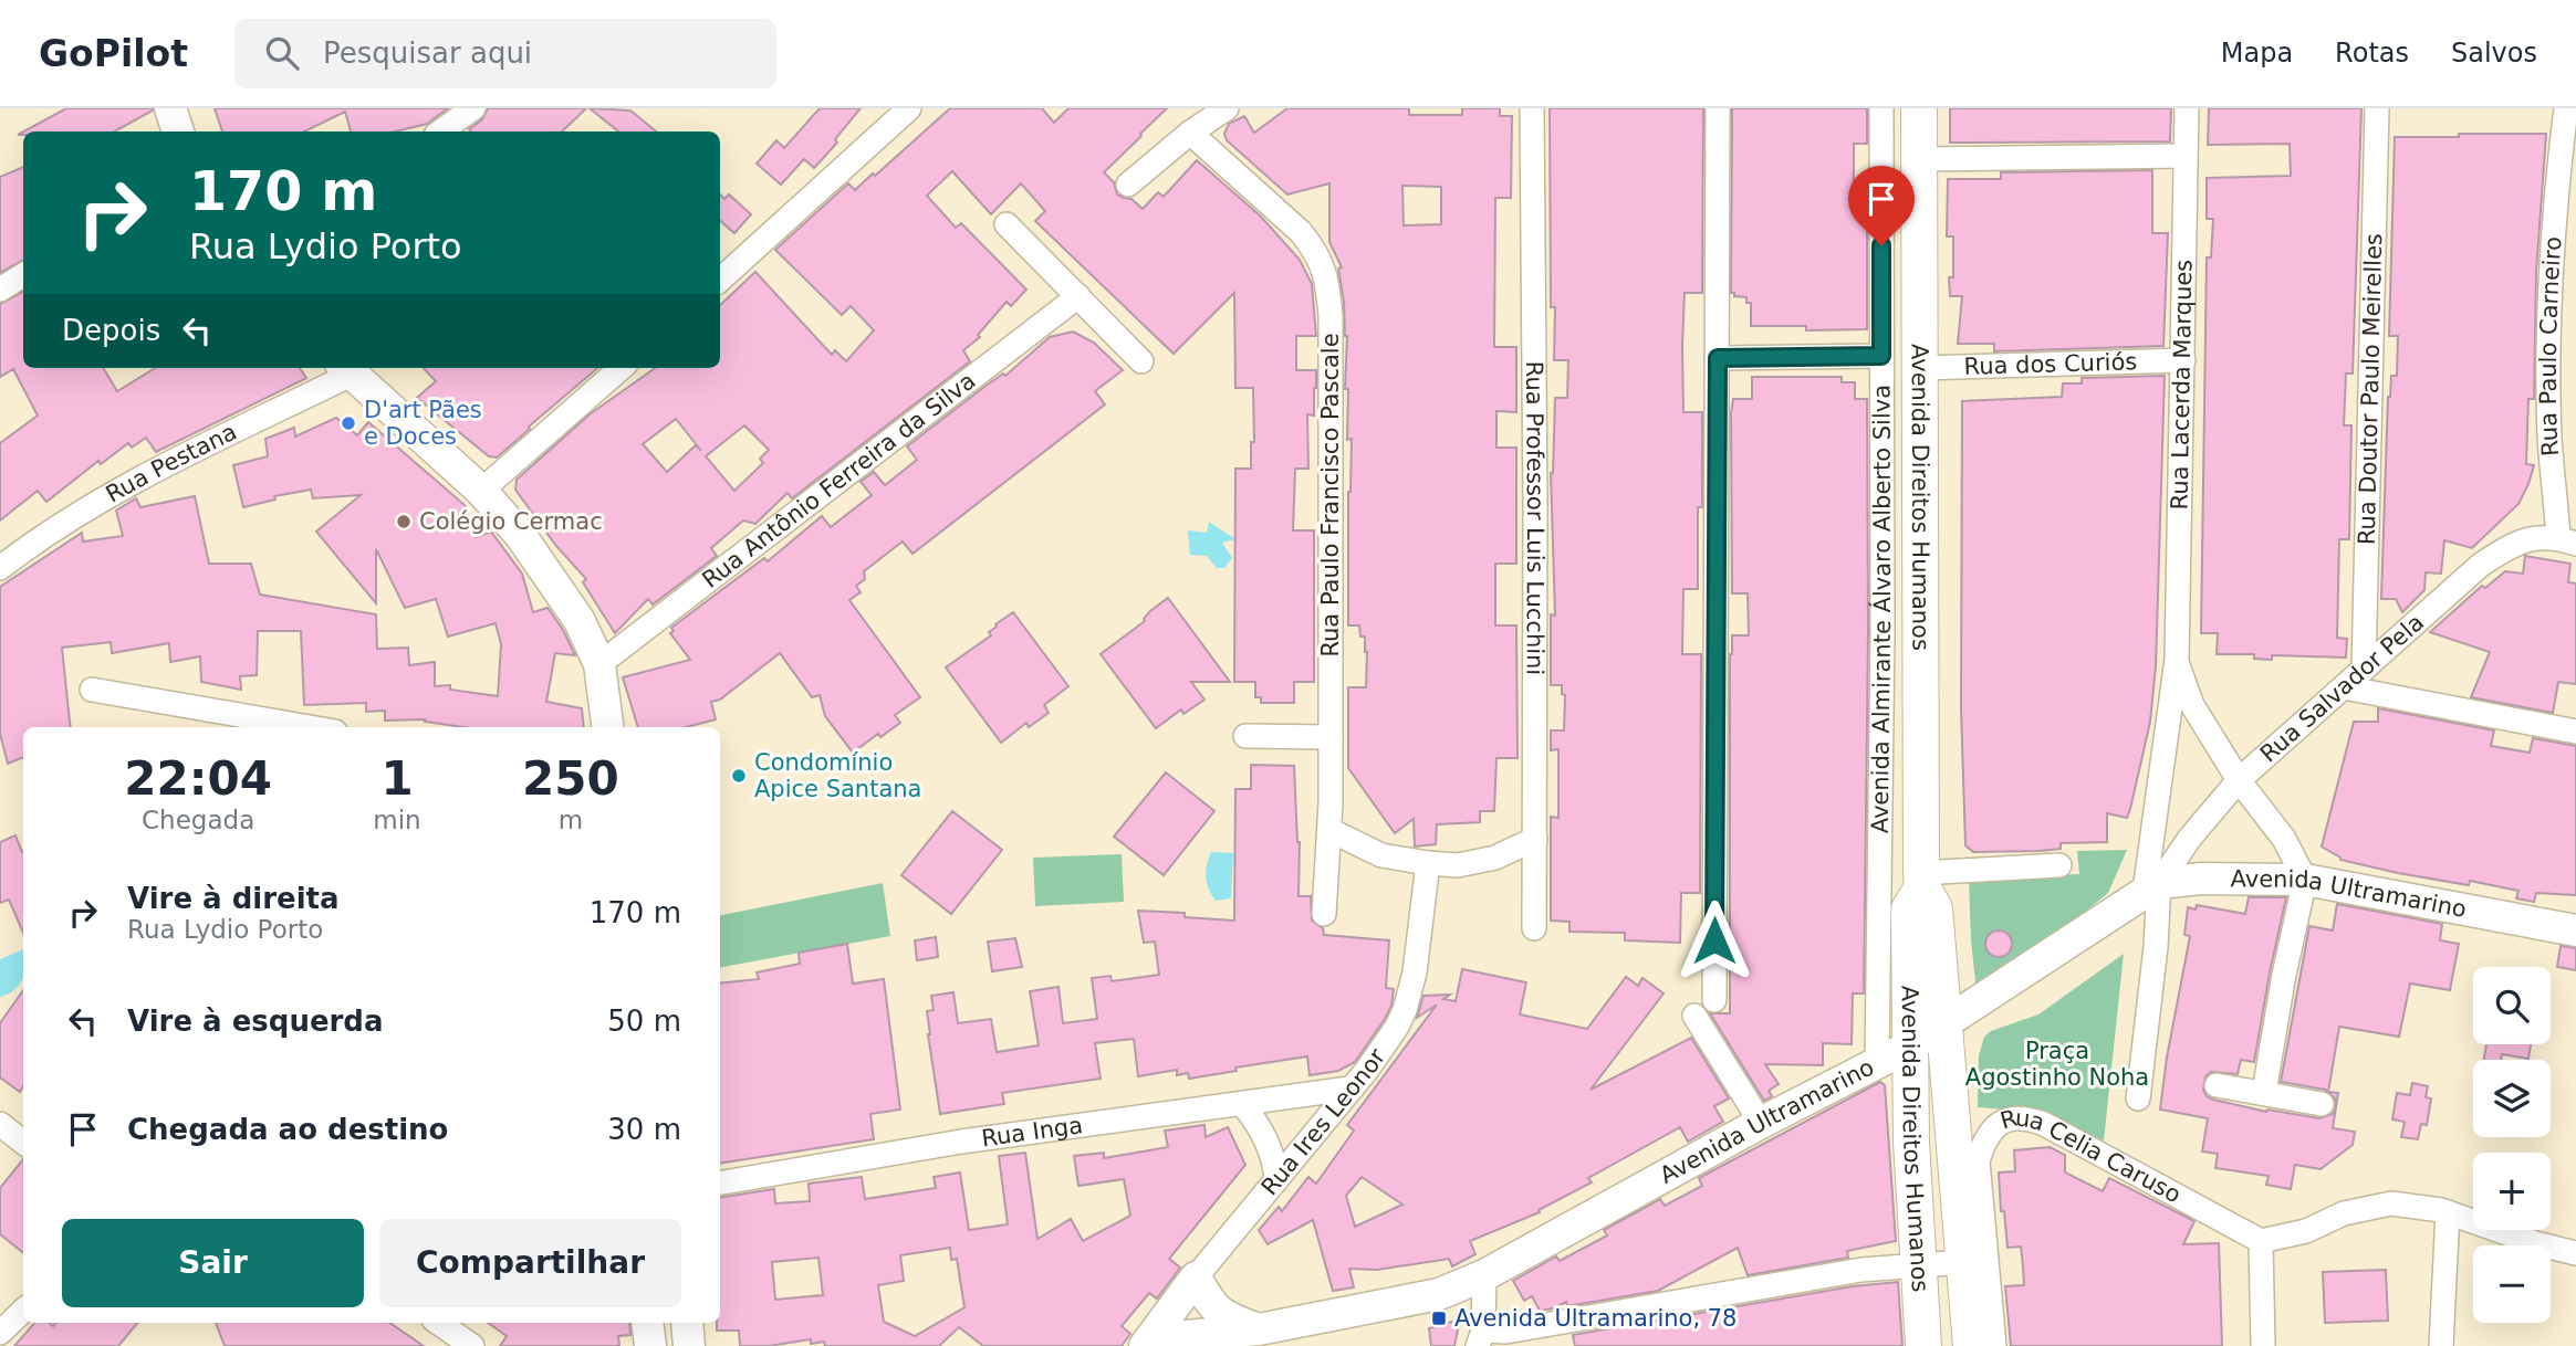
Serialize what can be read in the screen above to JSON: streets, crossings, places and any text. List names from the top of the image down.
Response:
{
  "streets": {
    "main road": ["Avenida Direitos Humanos"],
    "street": [
      "Rua Paulo Carneiro",
      "Rua dos Curiós",
      "Rua Lacerda Marques",
      "Rua Doutor Paulo Meirelles",
      "Rua Pestana",
      "Rua Antônio Ferreira da Silva",
      "Rua Paulo Francisco Pascale",
      "Rua Professor Luis Lucchini",
      "Avenida Almirante Álvaro Alberto Silva",
      "Rua Salvador Pela",
      "Avenida Ultramarino",
      "Rua Ires Leonor",
      "Rua Inga",
      "Rua Celia Caruso"
    ]
  },
  "crossings": [
    ["Rua Paulo Carneiro", "Rua Salvador Pela"],
    ["Rua dos Curiós", "Rua Lacerda Marques"],
    ["Rua dos Curiós", "Avenida Direitos Humanos"],
    ["Rua Lacerda Marques", "Rua Salvador Pela"],
    ["Rua Lacerda Marques", "Avenida Ultramarino"],
    ["Rua Doutor Paulo Meirelles", "Rua Salvador Pela"],
    ["Avenida Direitos Humanos", "Avenida Ultramarino"],
    ["Avenida Almirante Álvaro Alberto Silva", "Avenida Ultramarino"],
    ["Rua Salvador Pela", "Avenida Ultramarino"],
    ["Avenida Ultramarino", "Rua Ires Leonor"],
    ["Rua Ires Leonor", "Rua Inga"]
  ],
  "parks": ["Praça Agostinho Noha"],
  "places": {
    "other": ["D'art Pães e Doces", "Colégio Cermac", "Condomínio Apice Santana"],
    "transit": ["Avenida Ultramarino, 78"]
  },
  "page": {
    "header": "GoPilot",
    "search": "Pesquisar aqui",
    "nav": ["Mapa", "Rotas", "Salvos"],
    "turn": ["170 m", "Rua Lydio Porto"],
    "then": "Depois",
    "eta": [
      "22:04",
      "Chegada",
      "1",
      "min",
      "250",
      "m"
    ],
    "list": [
      {
        "name": "Vire à direita",
        "note": "Rua Lydio Porto",
        "value": "170 m"
      },
      {
        "name": "Vire à esquerda",
        "value": "50 m"
      },
      {
        "name": "Chegada ao destino",
        "value": "30 m"
      }
    ],
    "map_buttons": ["+", "−"],
    "buttons": ["Sair", "Compartilhar"]
  }
}
